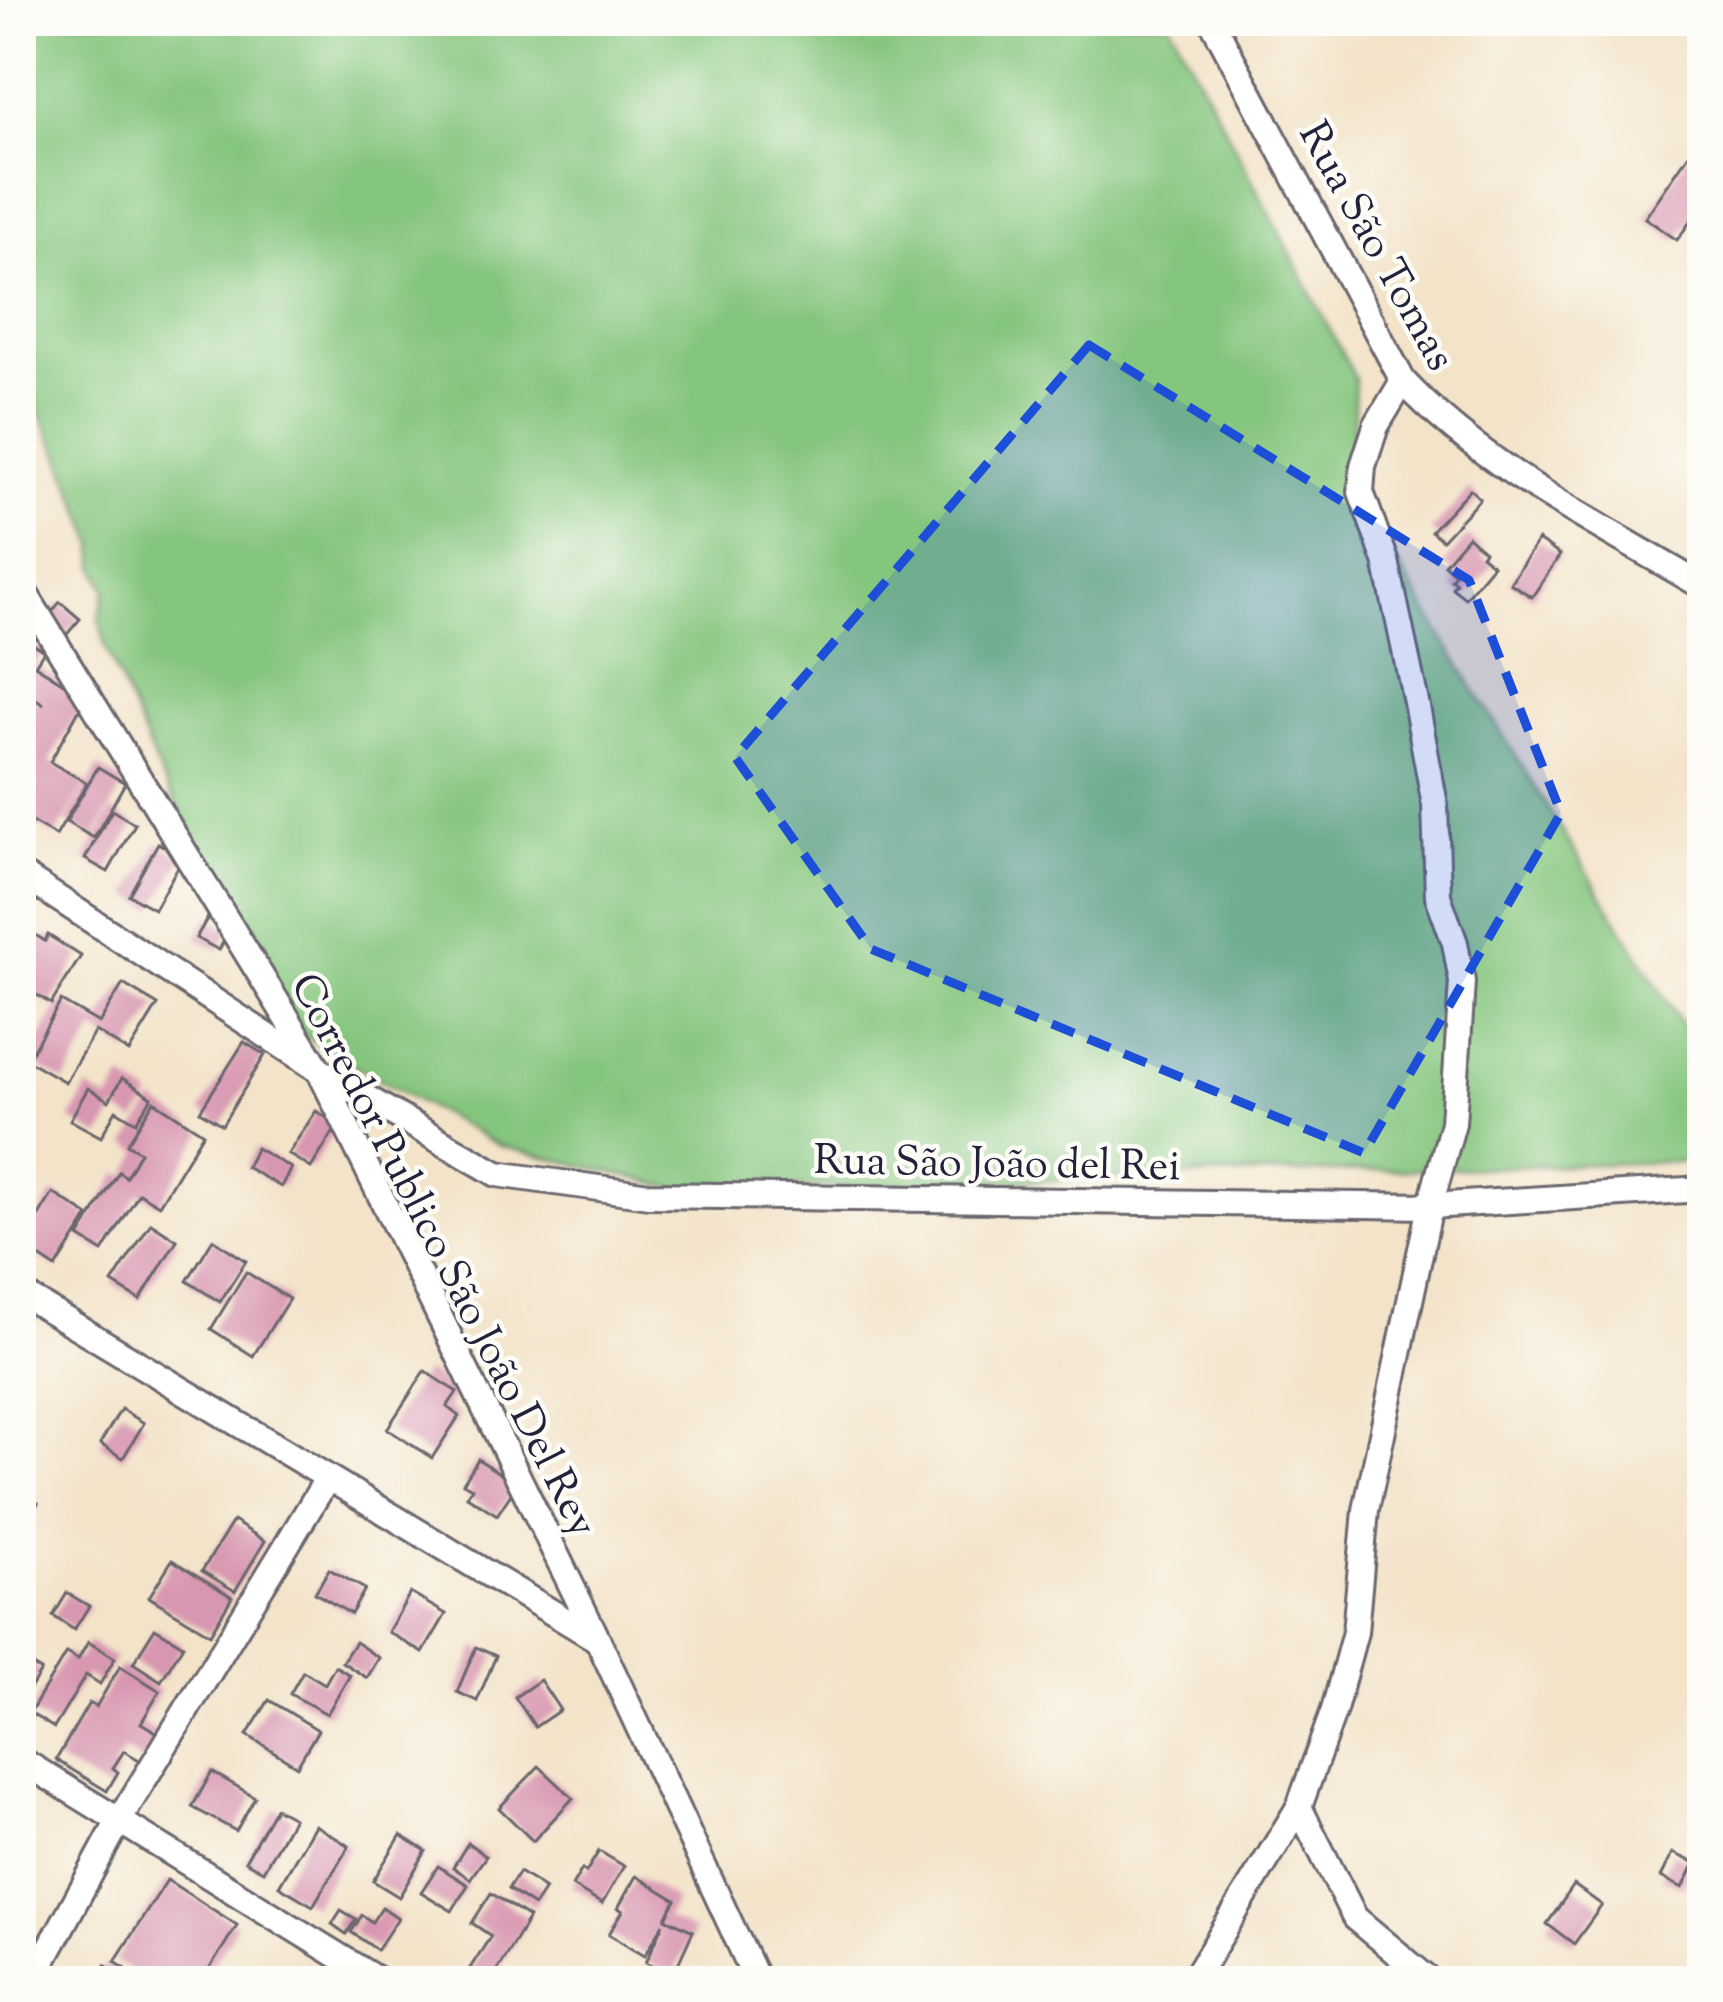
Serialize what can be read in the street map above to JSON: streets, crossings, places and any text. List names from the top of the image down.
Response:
{
  "streets": {
    "street": ["Rua São Tomas", "Rua São João del Rei", "Corredor Publico São João Del Rey"]
  },
  "crossings": [
    ["Rua São João del Rei", "Corredor Publico São João Del Rey"]
  ]
}
